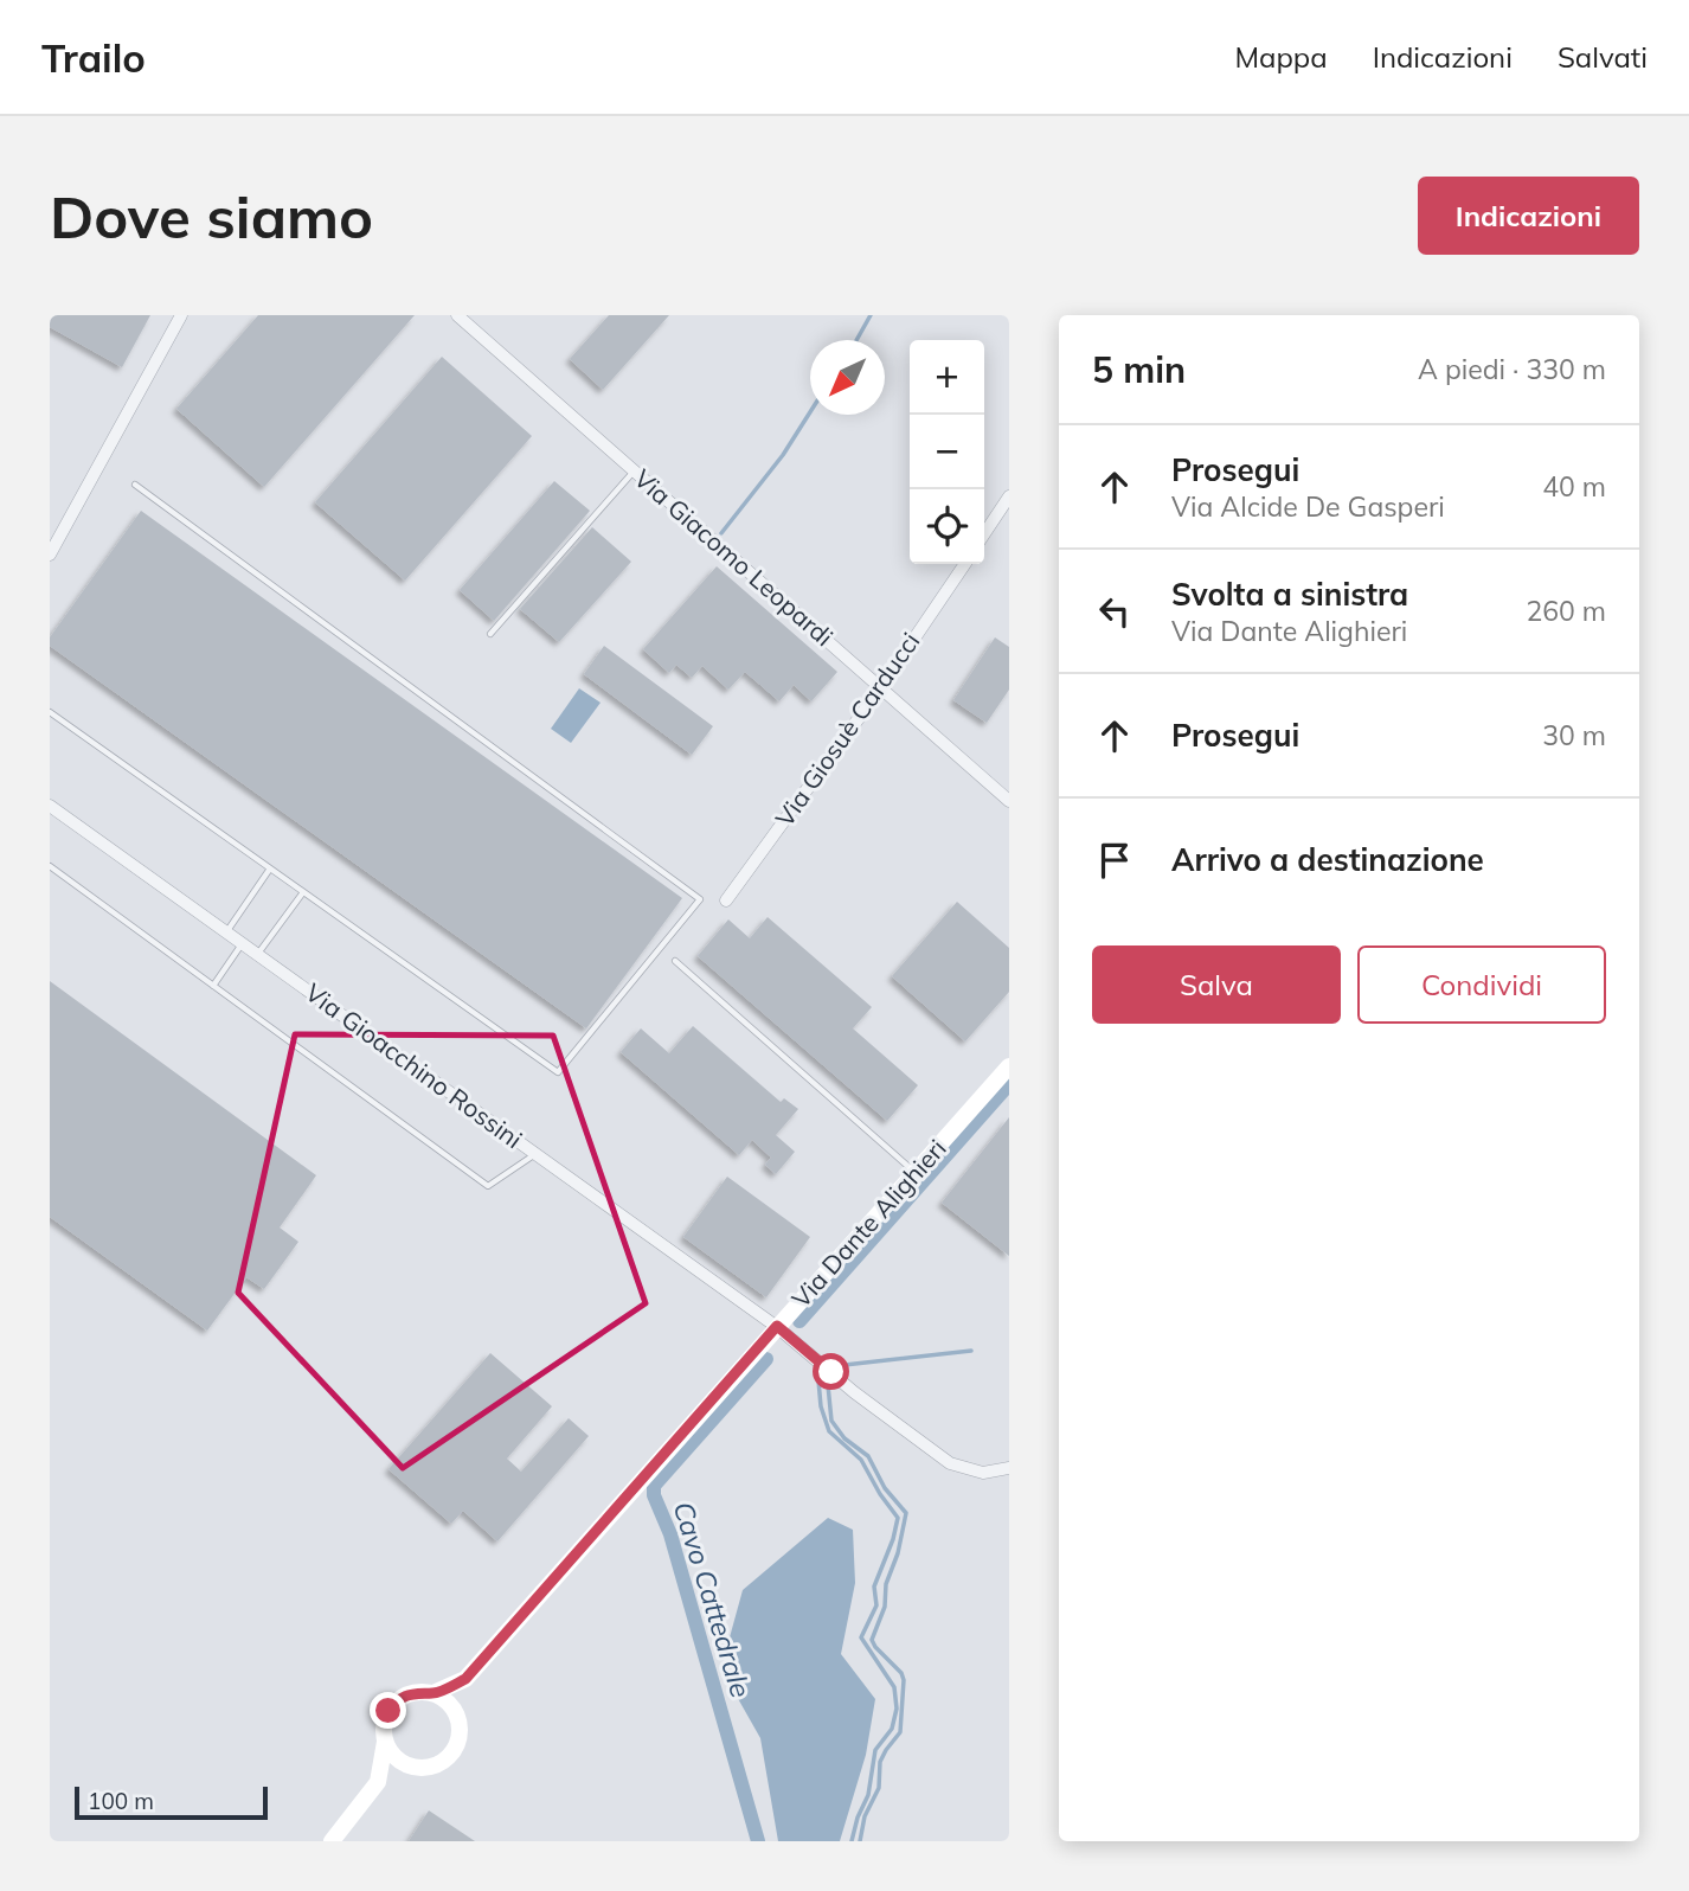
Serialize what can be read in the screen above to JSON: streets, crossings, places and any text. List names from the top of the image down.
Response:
{
  "streets": {
    "main road": ["Via Dante Alighieri"],
    "street": ["Via Giacomo Leopardi", "Via Giosuè Carducci", "Via Gioacchino Rossini"]
  },
  "crossings": [
    ["Via Giacomo Leopardi", "Via Giosuè Carducci"],
    ["Via Gioacchino Rossini", "Via Dante Alighieri"]
  ],
  "water": ["Cavo Cattedrale"],
  "scale_bar": "100 m",
  "north": "bottom left",
  "page": {
    "header": "Trailo",
    "nav": ["Mappa", "Indicazioni", "Salvati"],
    "buttons": [
      "Indicazioni",
      ["Salva", "Condividi"]
    ],
    "title": "Dove siamo",
    "heading": ["5 min", "A piedi · 330 m"],
    "map_buttons": ["+", "−"],
    "list": [
      ["Prosegui", "Via Alcide De Gasperi", "40 m"],
      ["Svolta a sinistra", "Via Dante Alighieri", "260 m"],
      ["Prosegui", "30 m"],
      "Arrivo a destinazione"
    ],
    "scale": "100 m"
  }
}
